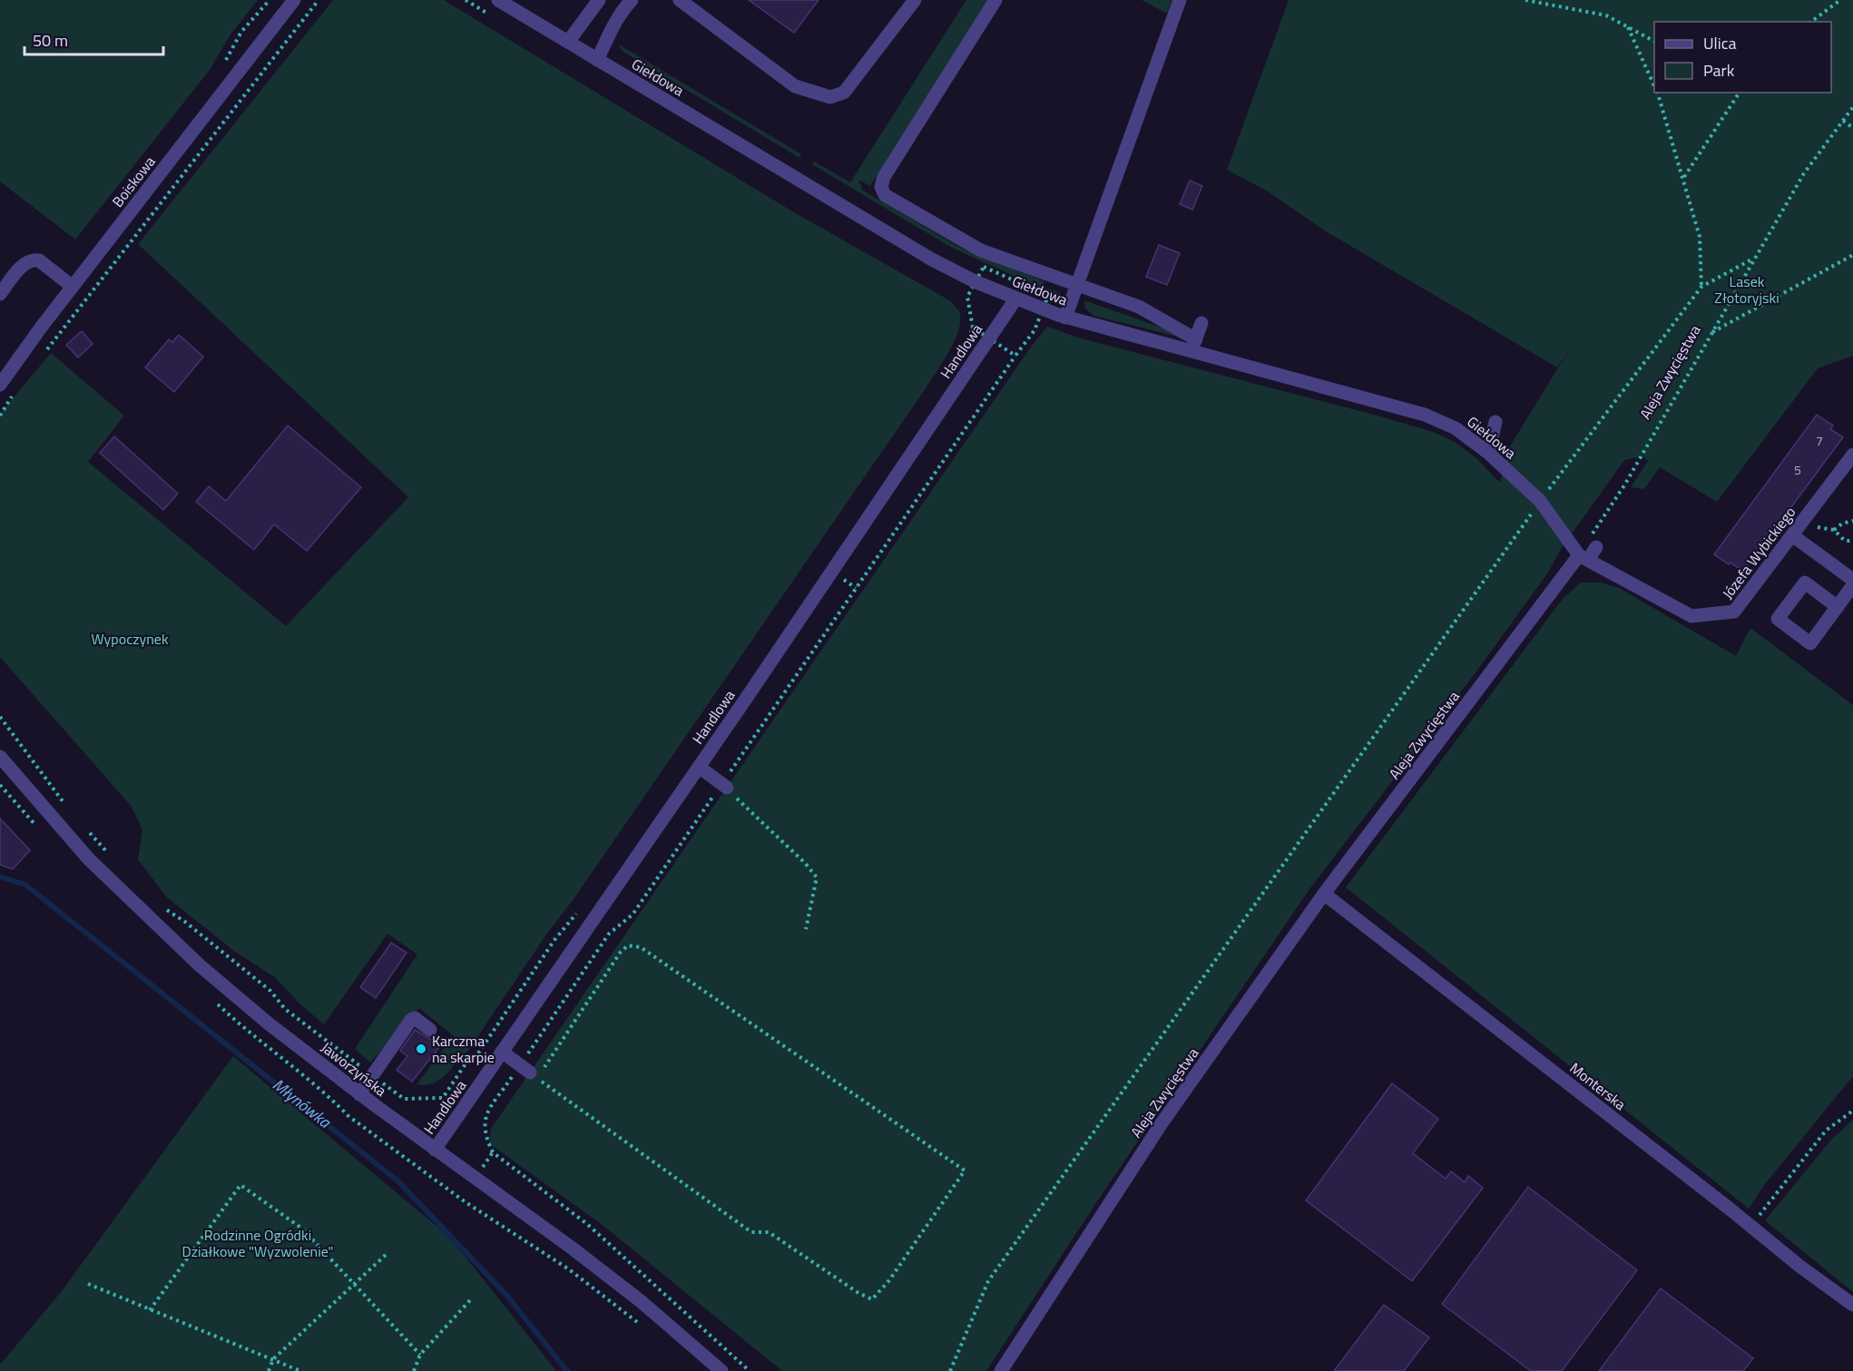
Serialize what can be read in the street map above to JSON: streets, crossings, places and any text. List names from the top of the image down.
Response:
{
  "streets": {
    "street": [
      "Giełdowa",
      "Boiskowa",
      "Handlowa",
      "Aleja Zwycięstwa",
      "Józefa Wybickiego",
      "Jaworzyńska",
      "Monterska"
    ]
  },
  "crossings": [
    ["Giełdowa", "Handlowa"],
    ["Giełdowa", "Aleja Zwycięstwa"],
    ["Giełdowa", "Józefa Wybickiego"],
    ["Handlowa", "Jaworzyńska"],
    ["Aleja Zwycięstwa", "Józefa Wybickiego"],
    ["Aleja Zwycięstwa", "Monterska"]
  ],
  "water": ["Młynówka"],
  "parks": ["Lasek Złotoryjski", "Wypoczynek", "Rodzinne Ogródki Działkowe \"Wyzwolenie\""],
  "places": ["Karczma na skarpie"],
  "house_numbers": ["7", "5"],
  "legend": ["Ulica", "Park"],
  "scale_bar": "50 m"
}
